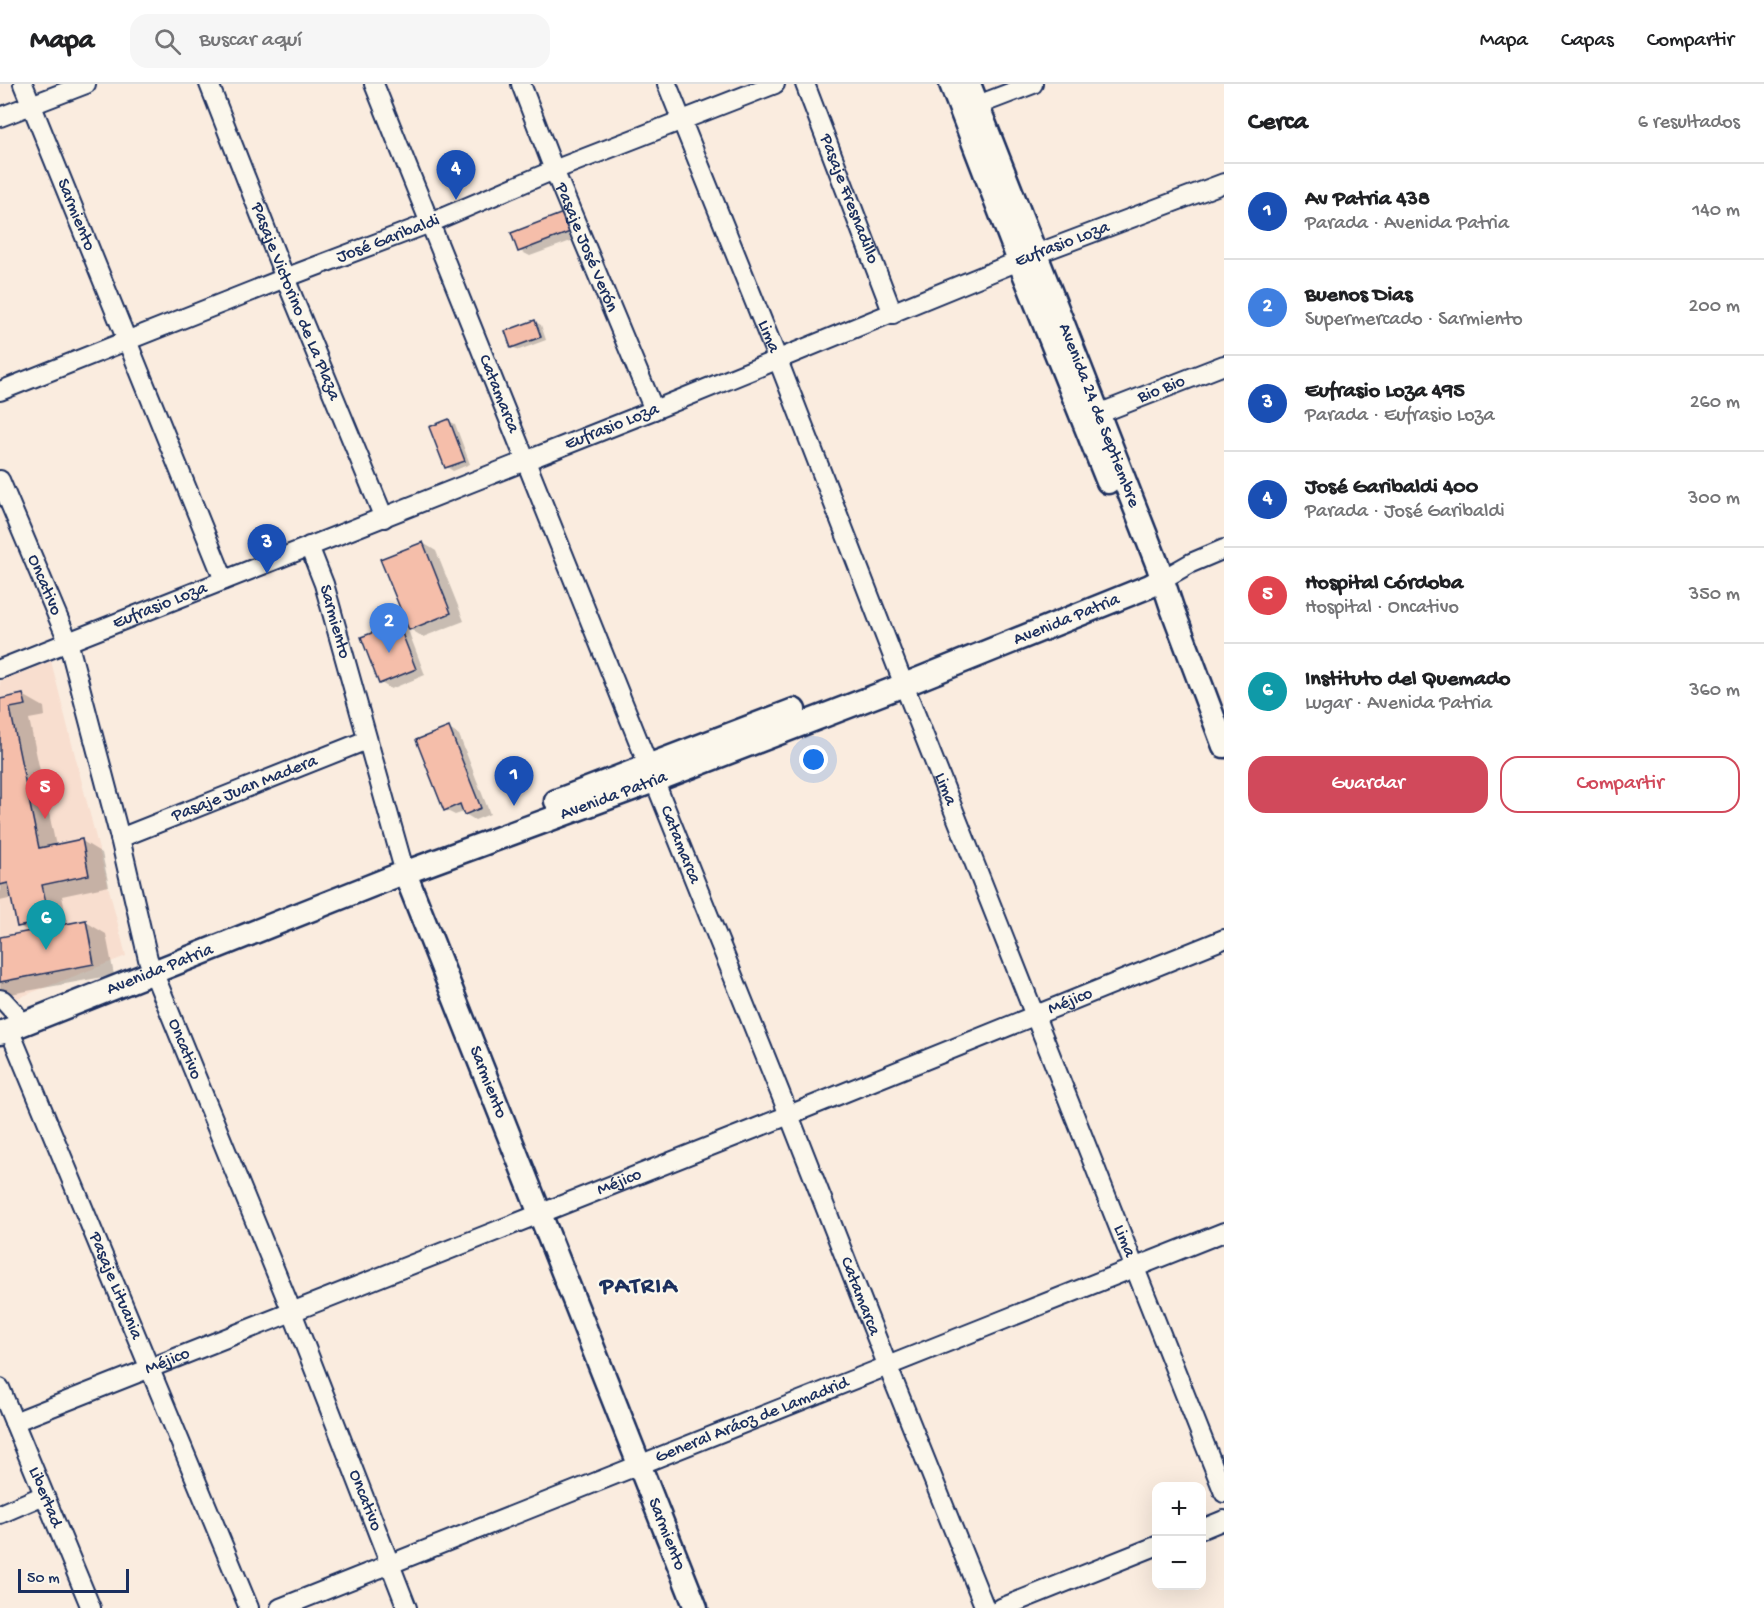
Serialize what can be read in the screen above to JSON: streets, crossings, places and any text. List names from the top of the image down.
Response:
{
  "streets": {
    "main road": ["Sarmiento", "Avenida 24 de Septiembre", "Avenida Patria"],
    "street": [
      "Pasaje Fresnadillo",
      "José Garibaldi",
      "Eufrasio Loza",
      "Pasaje José Verón",
      "Pasaje Victorino de La Plaza",
      "Lima",
      "Bio Bio",
      "Catamarca",
      "Oncativo",
      "Pasaje Juan Madera",
      "Méjico",
      "Pasaje Lituania",
      "General Aráoz de Lamadrid",
      "Libertad"
    ]
  },
  "crossings": [
    ["Pasaje Fresnadillo", "Eufrasio Loza"],
    ["Sarmiento", "José Garibaldi"],
    ["Sarmiento", "Eufrasio Loza"],
    ["Sarmiento", "Avenida Patria"],
    ["Sarmiento", "Pasaje Juan Madera"],
    ["Sarmiento", "Méjico"],
    ["Sarmiento", "General Aráoz de Lamadrid"],
    ["José Garibaldi", "Pasaje José Verón"],
    ["José Garibaldi", "Pasaje Victorino de La Plaza"],
    ["José Garibaldi", "Lima"],
    ["José Garibaldi", "Catamarca"],
    ["Eufrasio Loza", "Pasaje José Verón"],
    ["Eufrasio Loza", "Pasaje Victorino de La Plaza"],
    ["Eufrasio Loza", "Lima"],
    ["Eufrasio Loza", "Catamarca"],
    ["Eufrasio Loza", "Avenida 24 de Septiembre"],
    ["Eufrasio Loza", "Oncativo"],
    ["Lima", "Avenida Patria"],
    ["Lima", "Méjico"],
    ["Lima", "General Aráoz de Lamadrid"],
    ["Bio Bio", "Avenida 24 de Septiembre"],
    ["Catamarca", "Avenida Patria"],
    ["Catamarca", "Méjico"],
    ["Catamarca", "General Aráoz de Lamadrid"],
    ["Avenida 24 de Septiembre", "Avenida Patria"],
    ["Oncativo", "Avenida Patria"],
    ["Oncativo", "Pasaje Juan Madera"],
    ["Oncativo", "Méjico"],
    ["Oncativo", "General Aráoz de Lamadrid"],
    ["Avenida Patria", "Pasaje Lituania"],
    ["Méjico", "Pasaje Lituania"],
    ["Méjico", "Libertad"]
  ],
  "districts": ["PATRIA"],
  "scale_bar": "50 m",
  "page": {
    "header": "Mapa",
    "search": "Buscar aquí",
    "nav": ["Mapa", "Capas", "Compartir"],
    "heading": ["Cerca", "6 resultados"],
    "pins": [
      "4",
      "3",
      "2",
      "1",
      "5",
      "6"
    ],
    "list": [
      {
        "mark": "1",
        "name": "Av Patria 438",
        "note": "Parada · Avenida Patria",
        "value": "140 m"
      },
      {
        "mark": "2",
        "name": "Buenos Dias",
        "note": "Supermercado · Sarmiento",
        "value": "200 m"
      },
      {
        "mark": "3",
        "name": "Eufrasio Loza 495",
        "note": "Parada · Eufrasio Loza",
        "value": "260 m"
      },
      {
        "mark": "4",
        "name": "José Garibaldi 400",
        "note": "Parada · José Garibaldi",
        "value": "300 m"
      },
      {
        "mark": "5",
        "name": "Hospital Córdoba",
        "note": "Hospital · Oncativo",
        "value": "350 m"
      },
      {
        "mark": "6",
        "name": "Instituto del Quemado",
        "note": "Lugar · Avenida Patria",
        "value": "360 m"
      }
    ],
    "buttons": ["Guardar", "Compartir"],
    "map_buttons": ["+", "−"],
    "scale": "50 m"
  }
}
